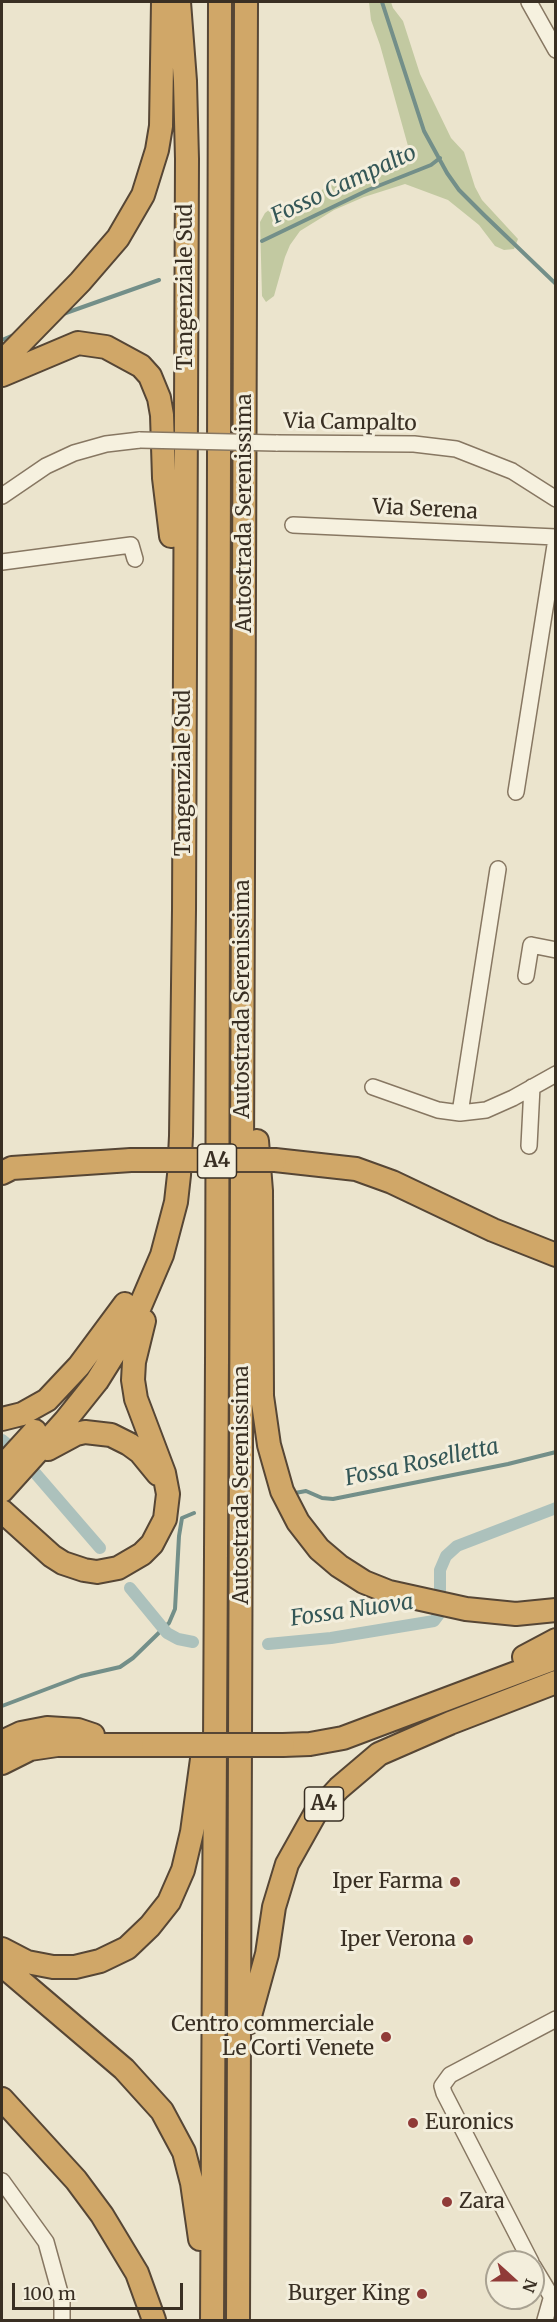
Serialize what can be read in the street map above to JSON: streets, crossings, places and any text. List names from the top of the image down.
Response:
{
  "streets": {
    "highway": ["Tangenziale Sud", "Autostrada Serenissima", "A4"],
    "street": ["Via Campalto", "Via Serena"]
  },
  "crossings": [
    ["Autostrada Serenissima", "A4"]
  ],
  "water": ["Fosso Campalto", "Fossa Roselletta", "Fossa Nuova"],
  "places": [
    "Iper Farma",
    "Iper Verona",
    "Centro commerciale Le Corti Venete",
    "Euronics",
    "Zara",
    "Burger King"
  ],
  "scale_bar": "100 m",
  "north": "right"
}
